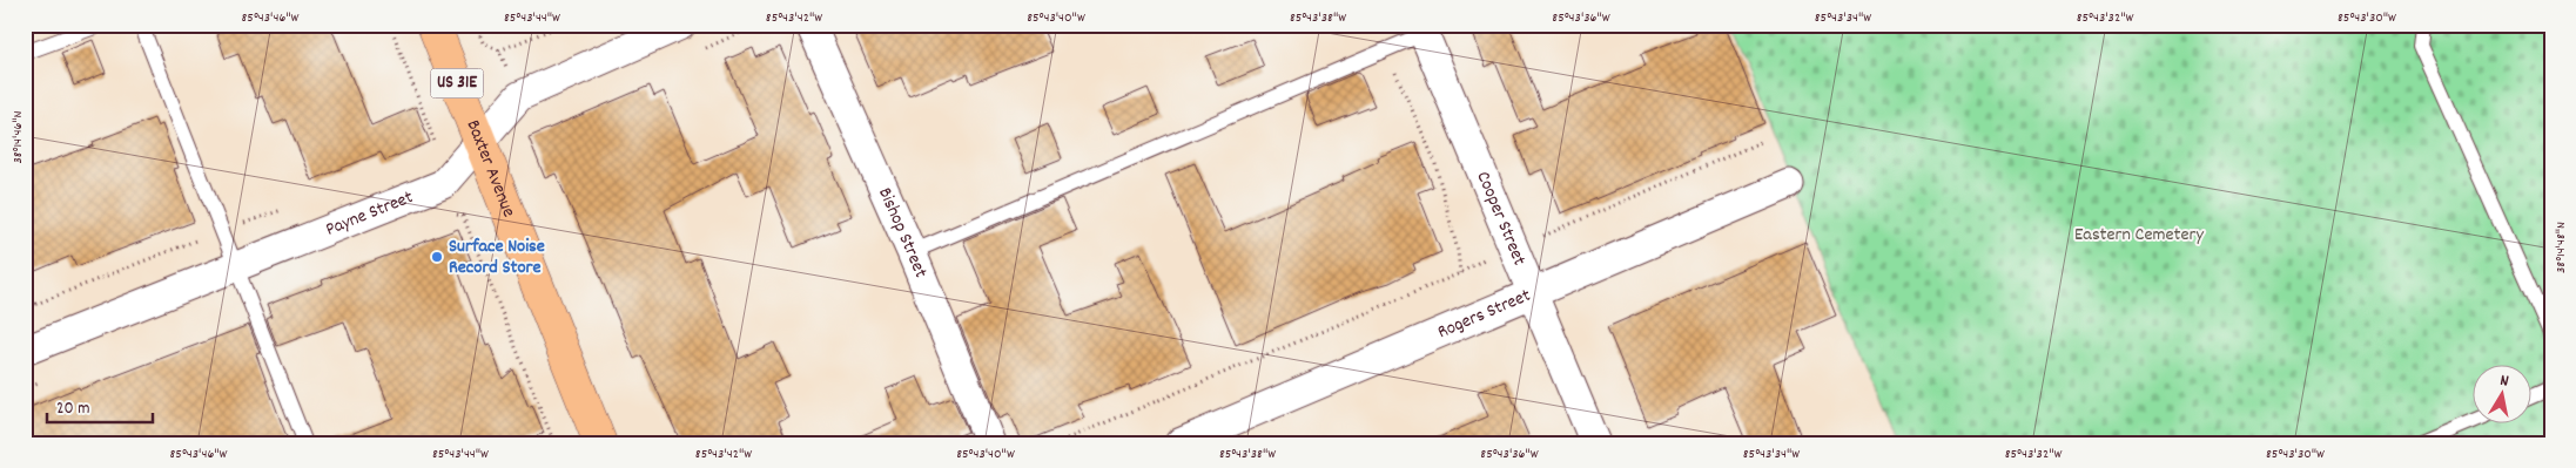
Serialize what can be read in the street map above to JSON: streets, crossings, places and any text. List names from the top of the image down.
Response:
{
  "streets": {
    "main road": ["US 31E", "Baxter Avenue"],
    "street": [
      "Payne Street",
      "Cooper Street",
      "Bishop Street",
      "Rogers Street"
    ]
  },
  "crossings": [
    ["Baxter Avenue", "Payne Street"],
    ["Cooper Street", "Rogers Street"]
  ],
  "parks": ["Eastern Cemetery"],
  "places": ["Surface Noise Record Store"],
  "scale_bar": "20 m",
  "north": "top",
  "coordinates": [
    "85°43'46\"W",
    "85°43'44\"W",
    "85°43'42\"W",
    "85°43'40\"W",
    "85°43'38\"W",
    "85°43'36\"W",
    "85°43'34\"W",
    "85°43'32\"W",
    "85°43'30\"W",
    "38°14'46\"N",
    "38°14'48\"N"
  ]
}
